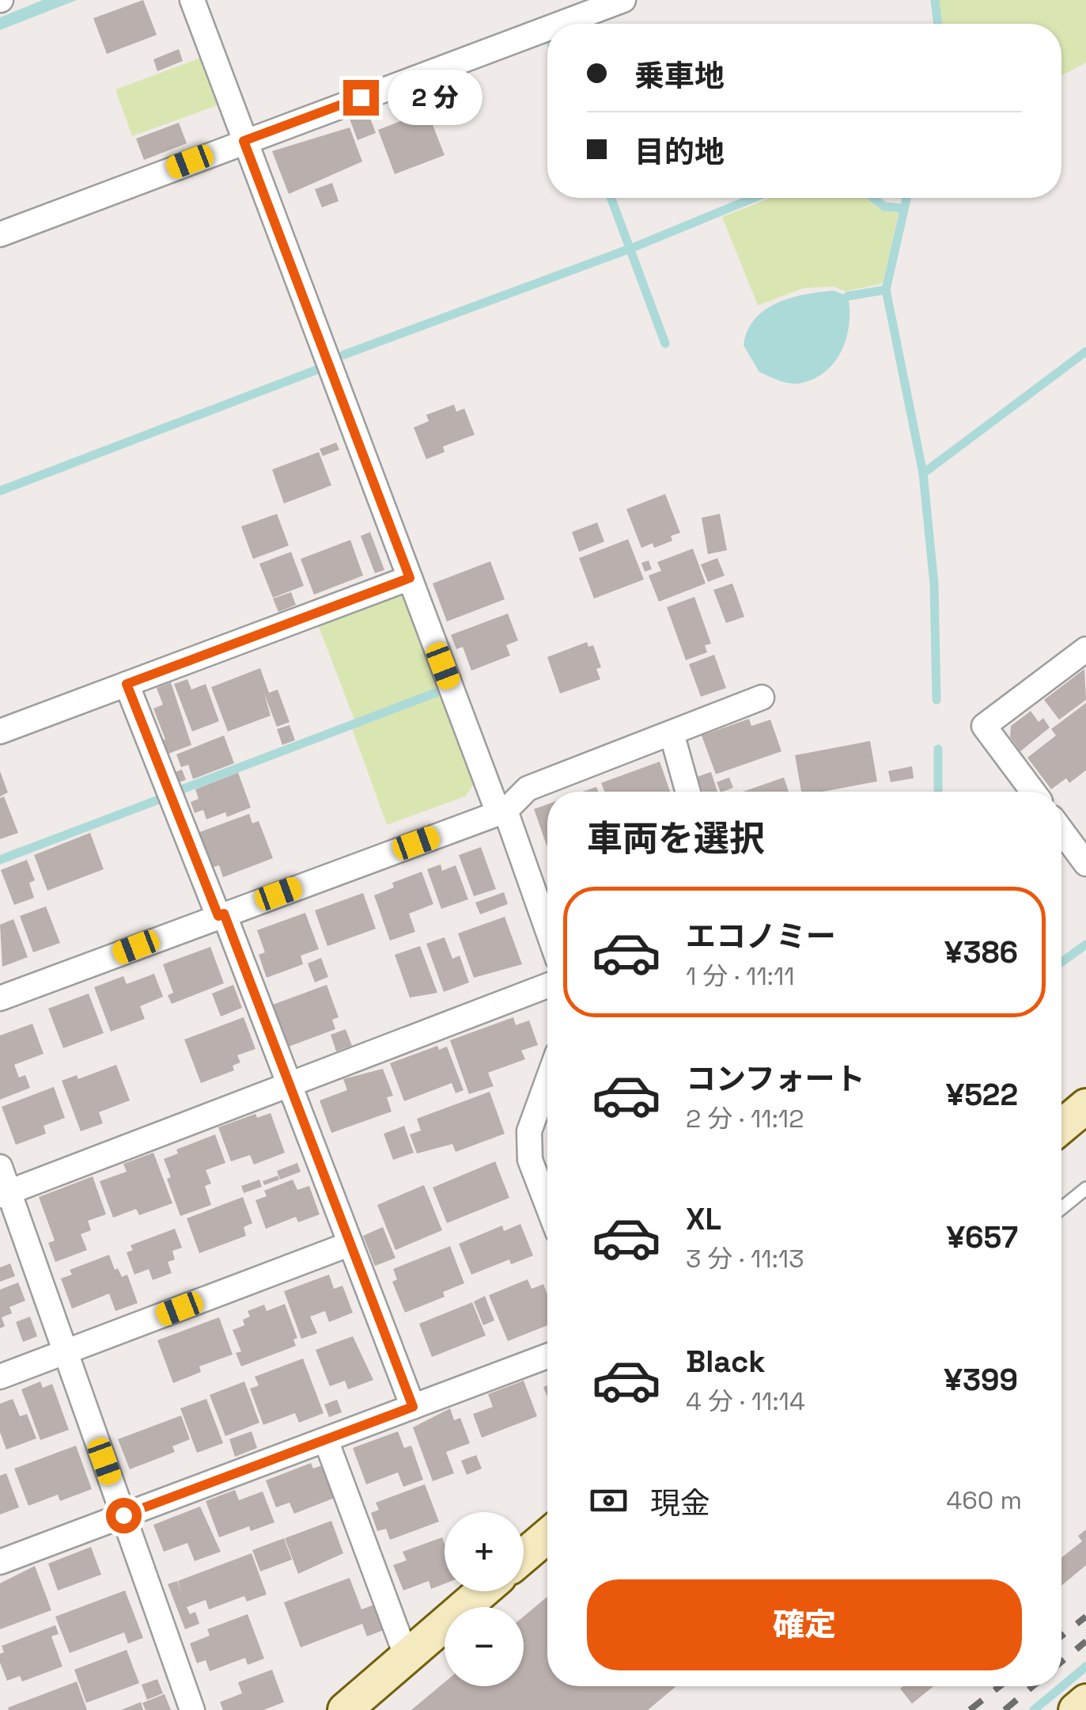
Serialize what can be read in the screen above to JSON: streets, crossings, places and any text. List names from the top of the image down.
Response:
{
  "page": {
    "banner": ["乗車地", "目的地"],
    "bubble": "2 分",
    "heading": "車両を選択",
    "list": [
      {
        "name": "エコノミー",
        "note": "1 分 · 11:11",
        "value": "¥386"
      },
      {
        "name": "コンフォート",
        "note": "2 分 · 11:12",
        "value": "¥522"
      },
      {
        "name": "XL",
        "note": "3 分 · 11:13",
        "value": "¥657"
      },
      {
        "name": "Black",
        "note": "4 分 · 11:14",
        "value": "¥399"
      }
    ],
    "pay": ["現金", "460 m"],
    "map_buttons": ["+", "−"],
    "buttons": "確定"
  }
}
